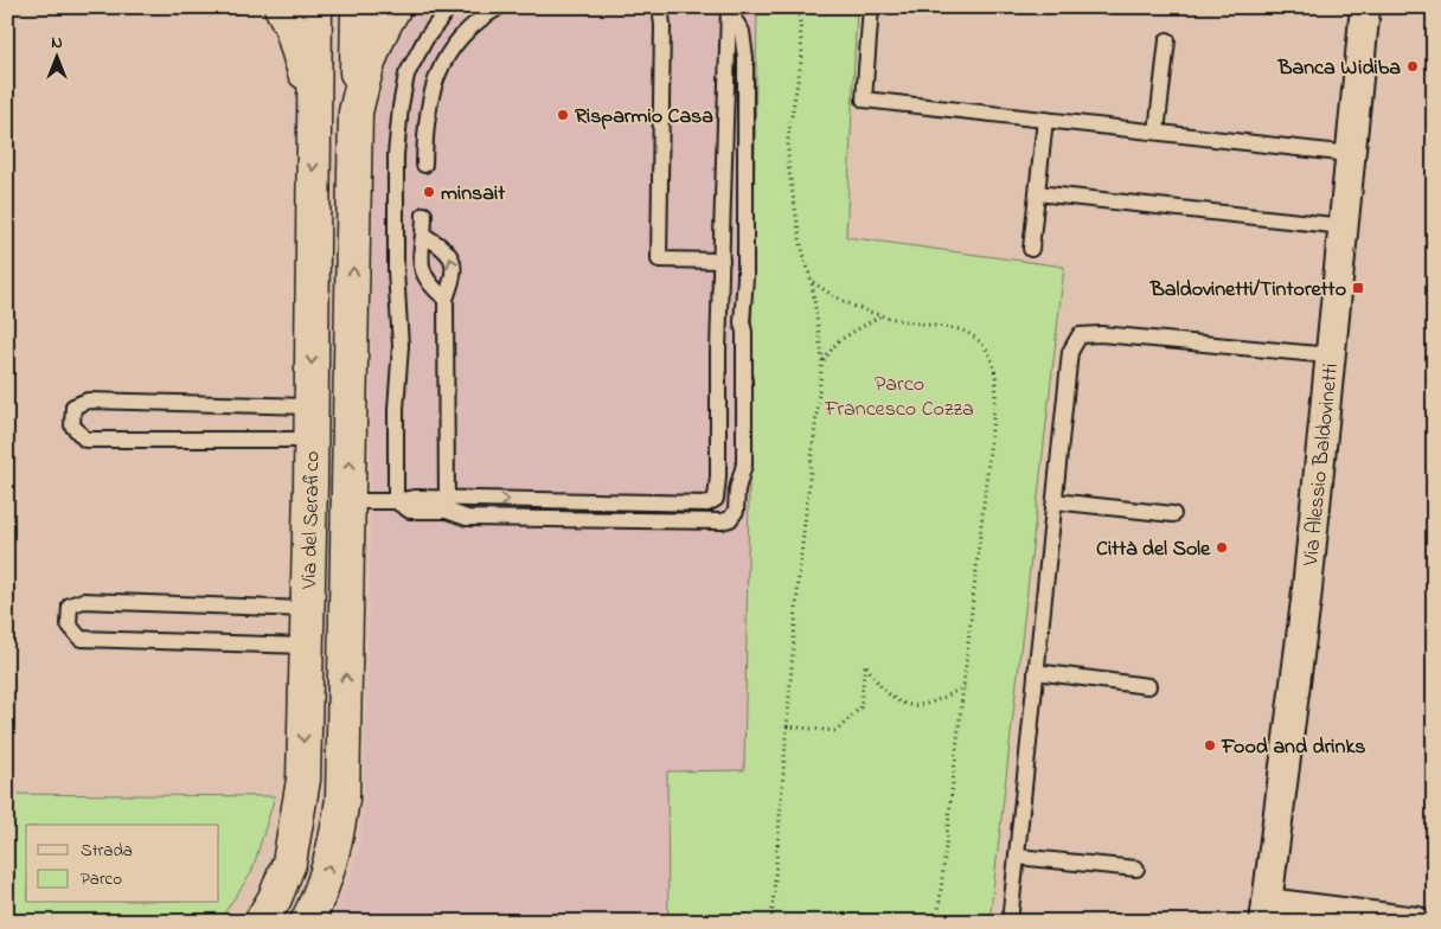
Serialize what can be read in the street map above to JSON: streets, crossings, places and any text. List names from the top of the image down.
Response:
{
  "streets": {
    "street": ["Via Alessio Baldovinetti", "Via del Serafico"]
  },
  "parks": ["Parco Francesco Cozza"],
  "places": {
    "other": [
      "Banca Widiba",
      "Risparmio Casa",
      "minsait",
      "Città del Sole",
      "Food and drinks"
    ],
    "transit": ["Baldovinetti/Tintoretto"]
  },
  "legend": ["Strada", "Parco"],
  "north": "top"
}
